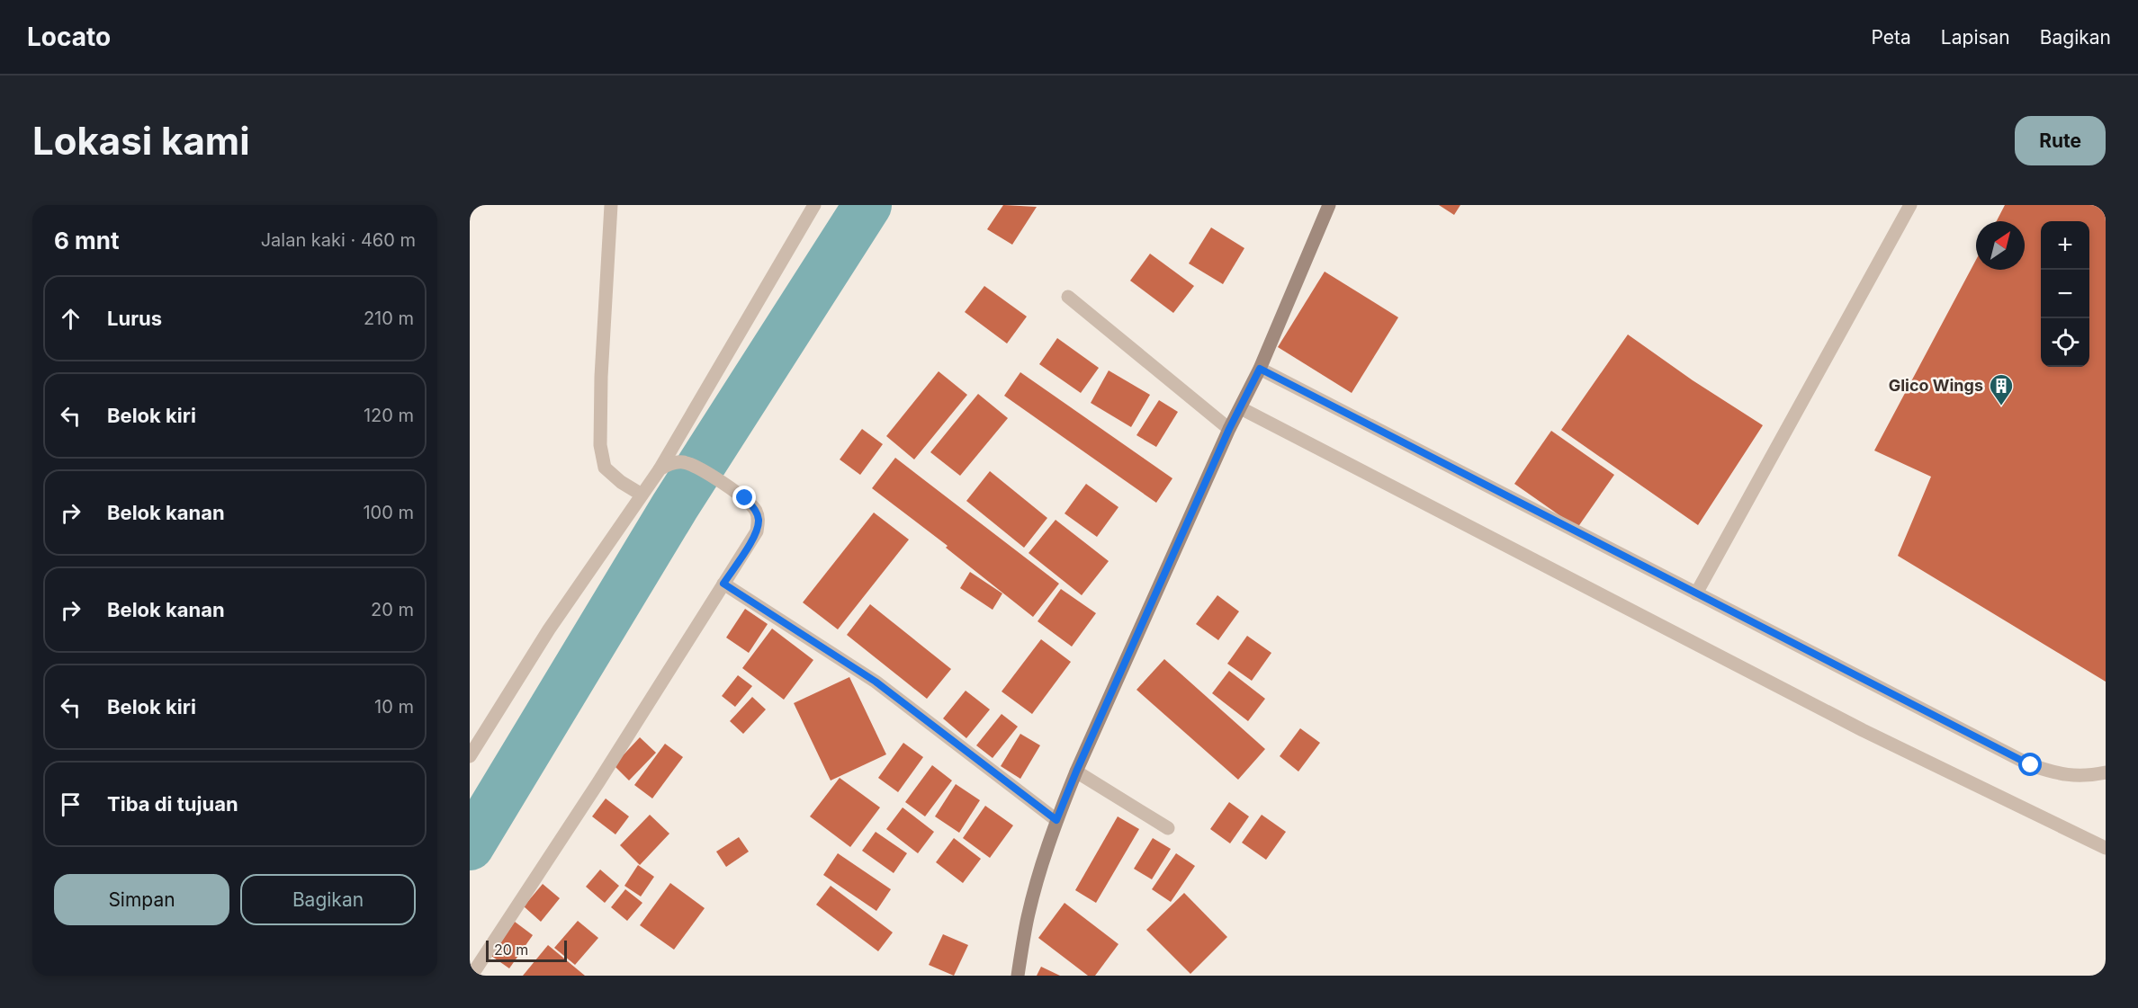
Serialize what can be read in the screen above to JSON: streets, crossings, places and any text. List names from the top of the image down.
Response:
{
  "places": {
    "building": ["Glico Wings"]
  },
  "scale_bar": "20 m",
  "north": "top right",
  "page": {
    "header": "Locato",
    "nav": ["Peta", "Lapisan", "Bagikan"],
    "buttons": [
      "Rute",
      ["Simpan", "Bagikan"]
    ],
    "title": "Lokasi kami",
    "heading": ["6 mnt", "Jalan kaki · 460 m"],
    "map_buttons": ["+", "−"],
    "list": [
      ["Lurus", "210 m"],
      ["Belok kiri", "120 m"],
      ["Belok kanan", "100 m"],
      ["Belok kanan", "20 m"],
      ["Belok kiri", "10 m"],
      "Tiba di tujuan"
    ],
    "scale": "20 m"
  }
}
